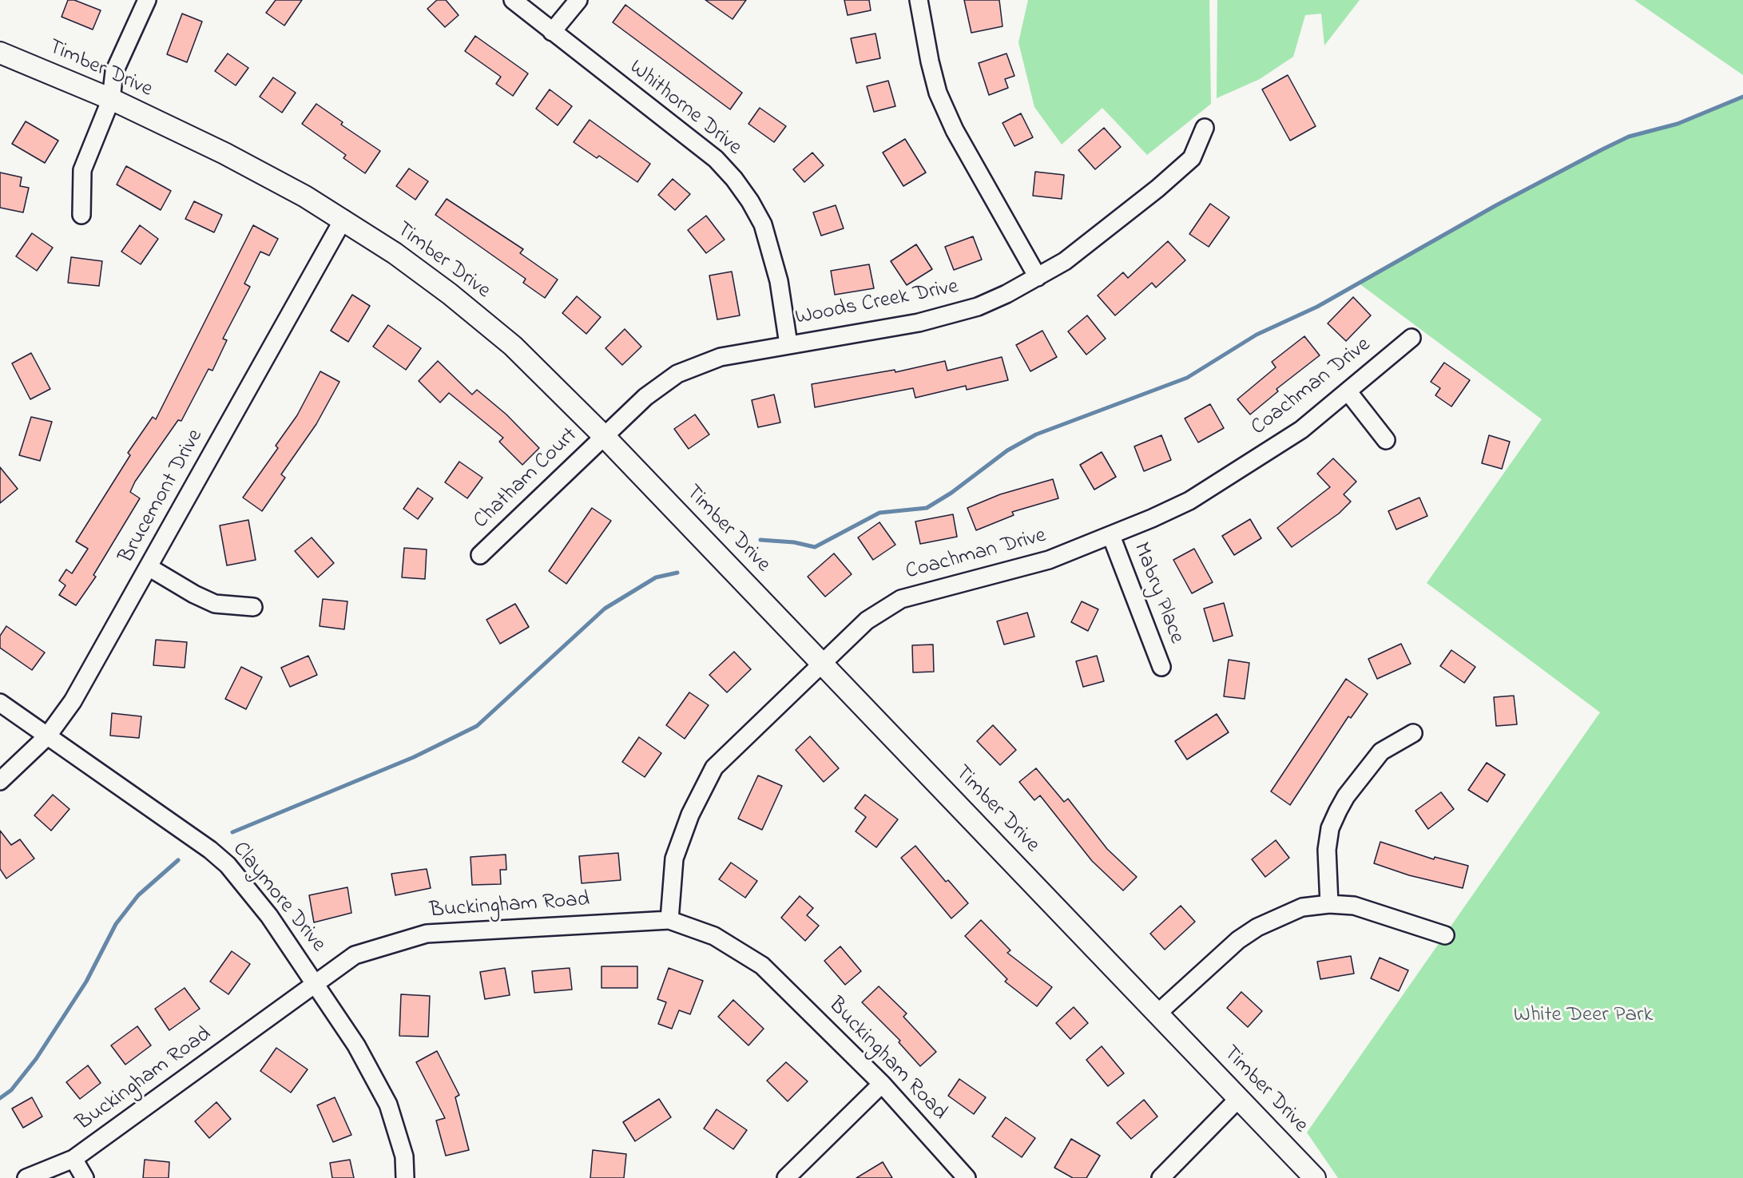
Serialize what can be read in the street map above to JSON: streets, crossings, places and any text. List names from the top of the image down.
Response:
{
  "streets": {
    "main road": ["Timber Drive"],
    "street": [
      "Whithorne Drive",
      "Woods Creek Drive",
      "Coachman Drive",
      "Chatham Court",
      "Brucemont Drive",
      "Mabry Place",
      "Claymore Drive",
      "Buckingham Road"
    ]
  },
  "crossings": [
    ["Timber Drive", "Woods Creek Drive"],
    ["Timber Drive", "Coachman Drive"],
    ["Timber Drive", "Chatham Court"],
    ["Timber Drive", "Brucemont Drive"],
    ["Whithorne Drive", "Woods Creek Drive"],
    ["Woods Creek Drive", "Chatham Court"],
    ["Coachman Drive", "Mabry Place"],
    ["Coachman Drive", "Buckingham Road"],
    ["Brucemont Drive", "Claymore Drive"],
    ["Claymore Drive", "Buckingham Road"]
  ],
  "parks": ["White Deer Park"]
}
